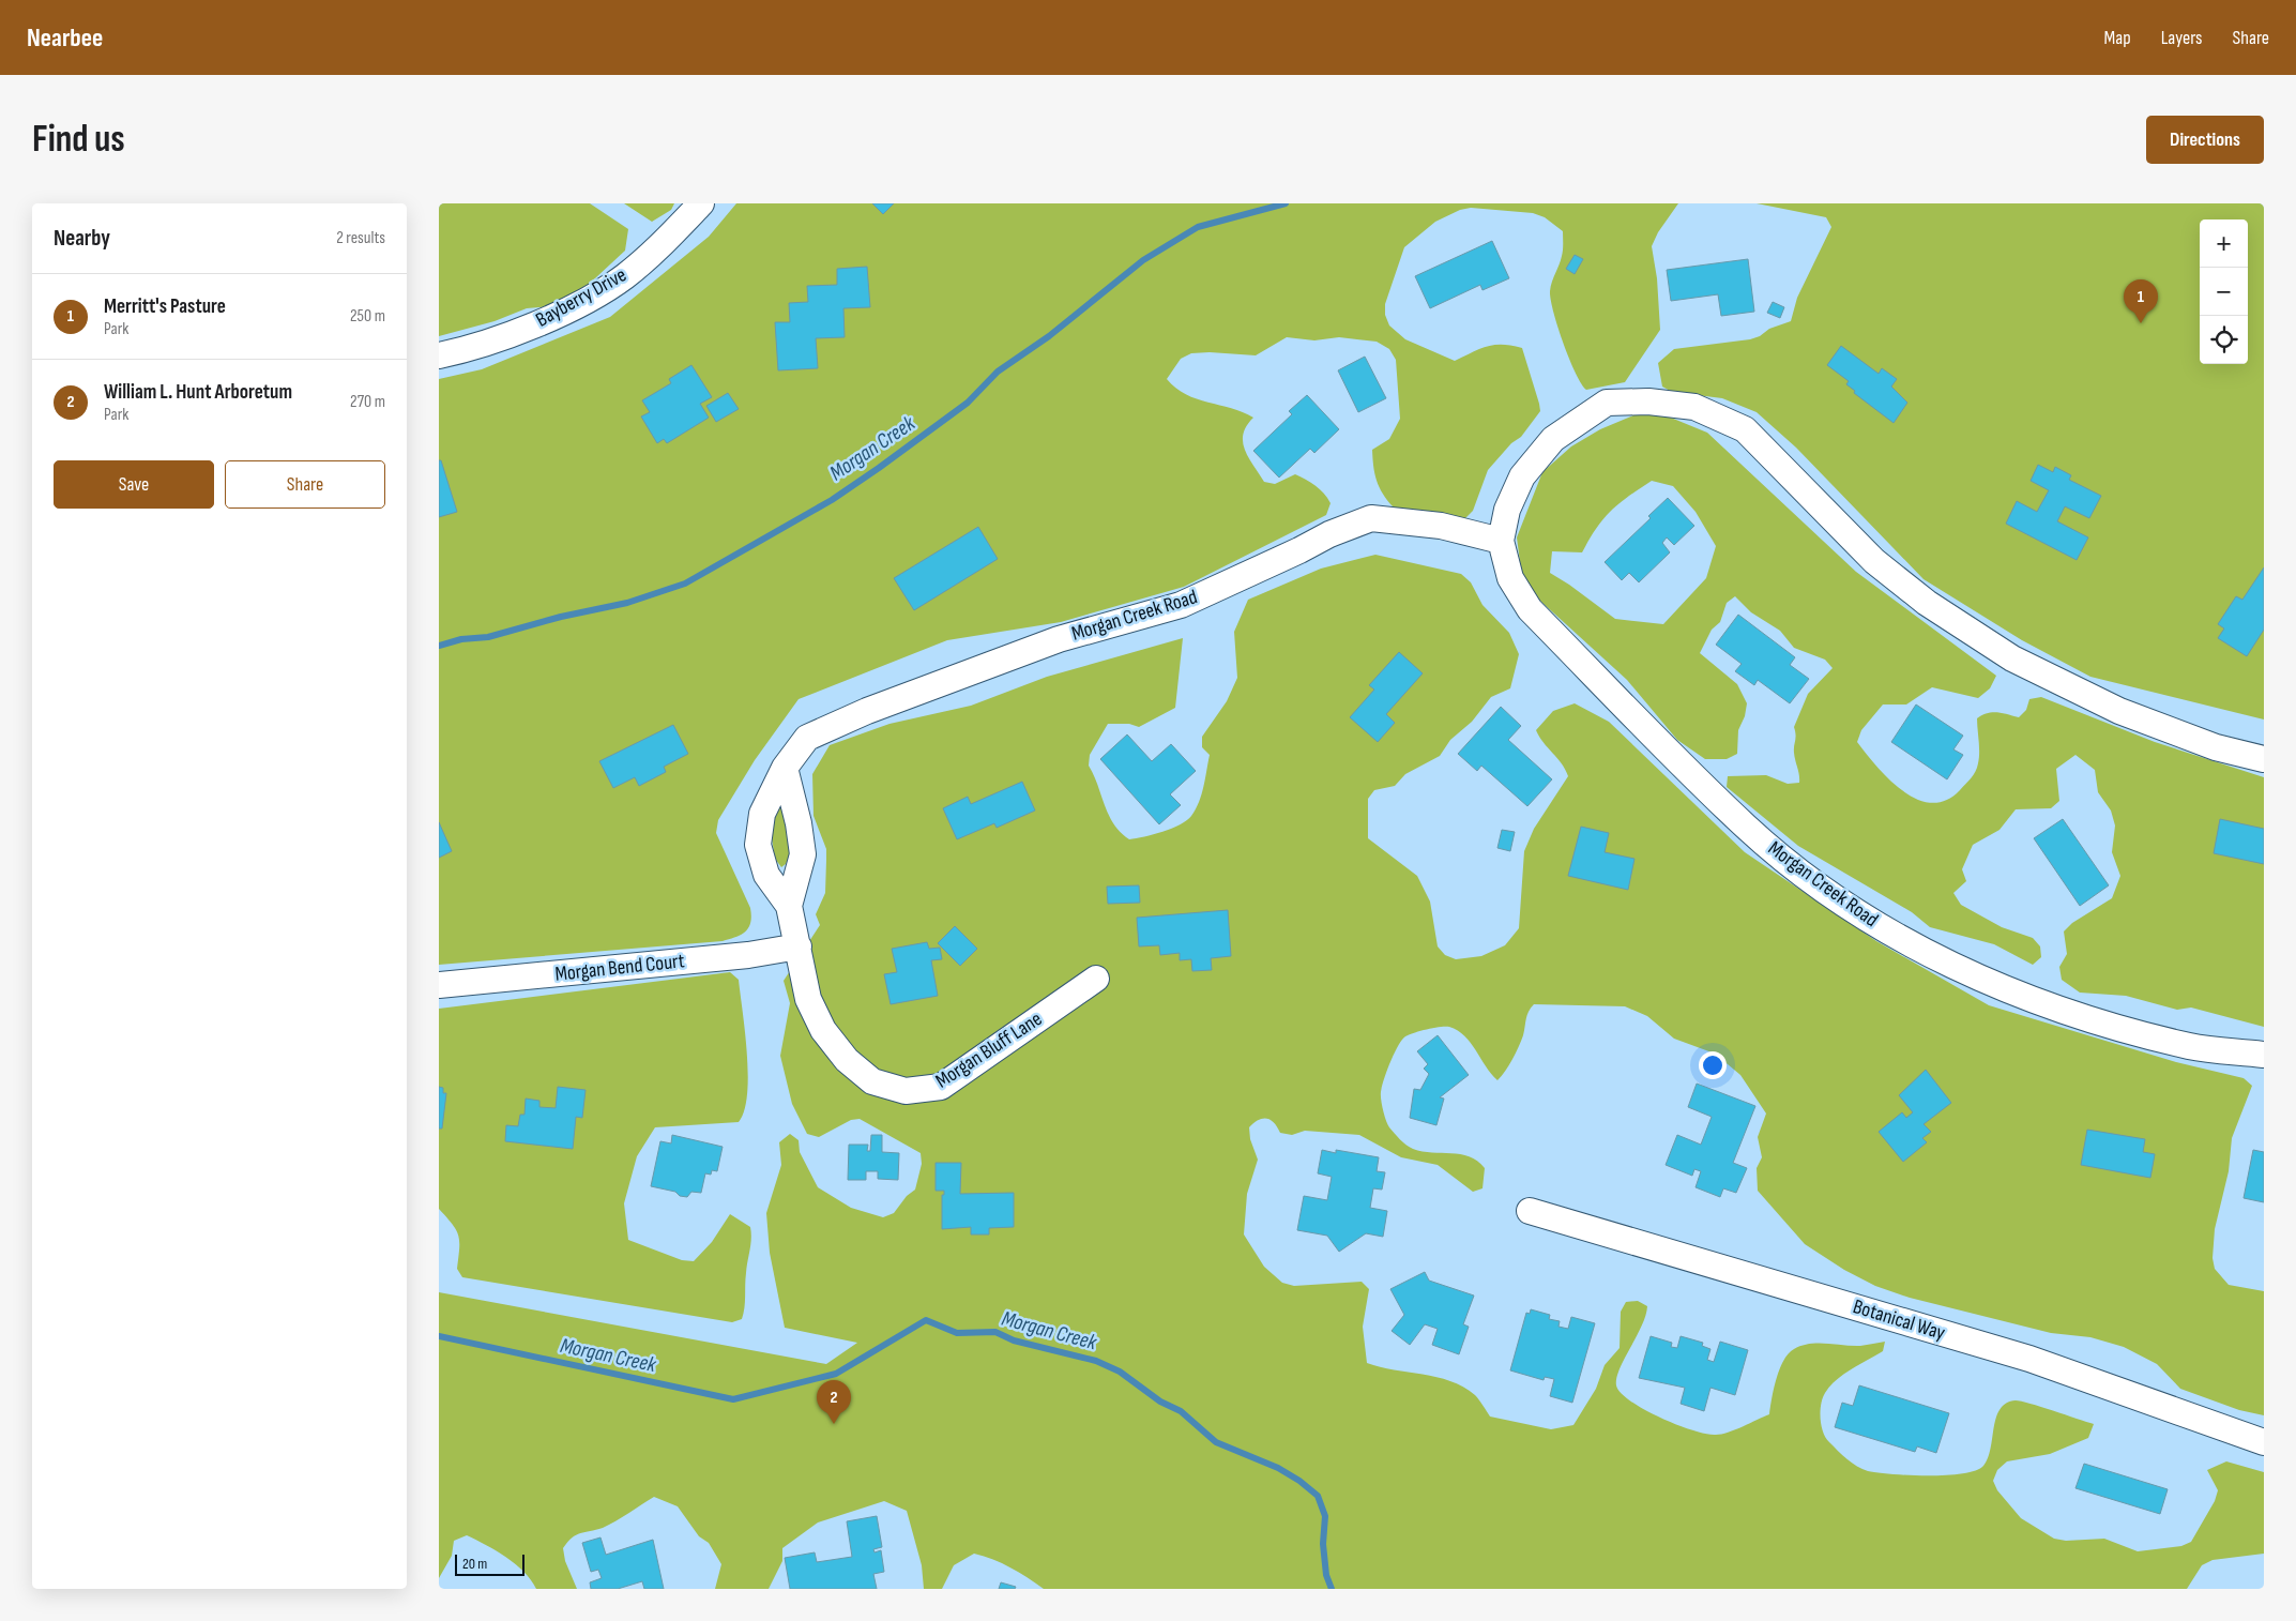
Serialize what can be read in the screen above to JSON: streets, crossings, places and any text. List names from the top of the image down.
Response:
{
  "streets": {
    "street": [
      "Bayberry Drive",
      "Morgan Creek Road",
      "Morgan Bend Court",
      "Morgan Bluff Lane",
      "Botanical Way"
    ]
  },
  "crossings": [
    ["Morgan Creek Road", "Morgan Bend Court"],
    ["Morgan Creek Road", "Morgan Bluff Lane"],
    ["Morgan Bend Court", "Morgan Bluff Lane"]
  ],
  "water": ["Morgan Creek"],
  "scale_bar": "20 m",
  "page": {
    "header": "Nearbee",
    "nav": ["Map", "Layers", "Share"],
    "buttons": [
      "Directions",
      ["Save", "Share"]
    ],
    "title": "Find us",
    "heading": ["Nearby", "2 results"],
    "map_buttons": ["+", "−"],
    "list": [
      {
        "mark": "1",
        "name": "Merritt's Pasture",
        "note": "Park",
        "value": "250 m"
      },
      {
        "mark": "2",
        "name": "William L. Hunt Arboretum",
        "note": "Park",
        "value": "270 m"
      }
    ],
    "pins": ["1", "2"],
    "scale": "20 m"
  }
}
